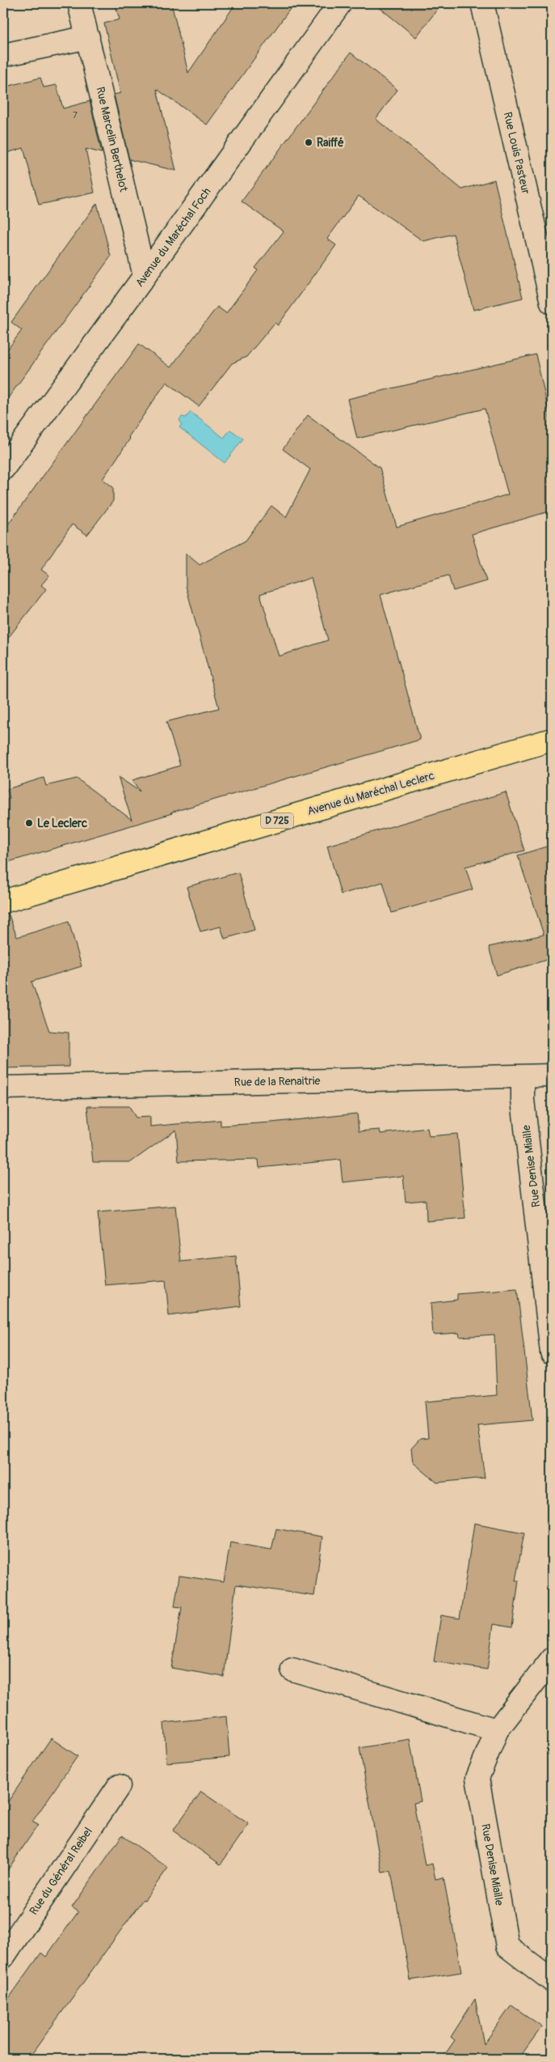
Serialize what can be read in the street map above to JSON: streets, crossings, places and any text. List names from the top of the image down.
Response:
{
  "streets": {
    "main road": ["Avenue du Maréchal Leclerc", "D 725"],
    "street": [
      "Rue Marcelin Berthelot",
      "Rue Louis Pasteur",
      "Avenue du Maréchal Foch",
      "Rue de la Renaitrie",
      "Rue Denise Miaille",
      "Rue du Général Reibel"
    ]
  },
  "crossings": [
    ["Rue Marcelin Berthelot", "Avenue du Maréchal Foch"],
    ["Rue de la Renaitrie", "Rue Denise Miaille"]
  ],
  "places": ["Raiffé", "Le Leclerc"],
  "house_numbers": ["7"]
}
